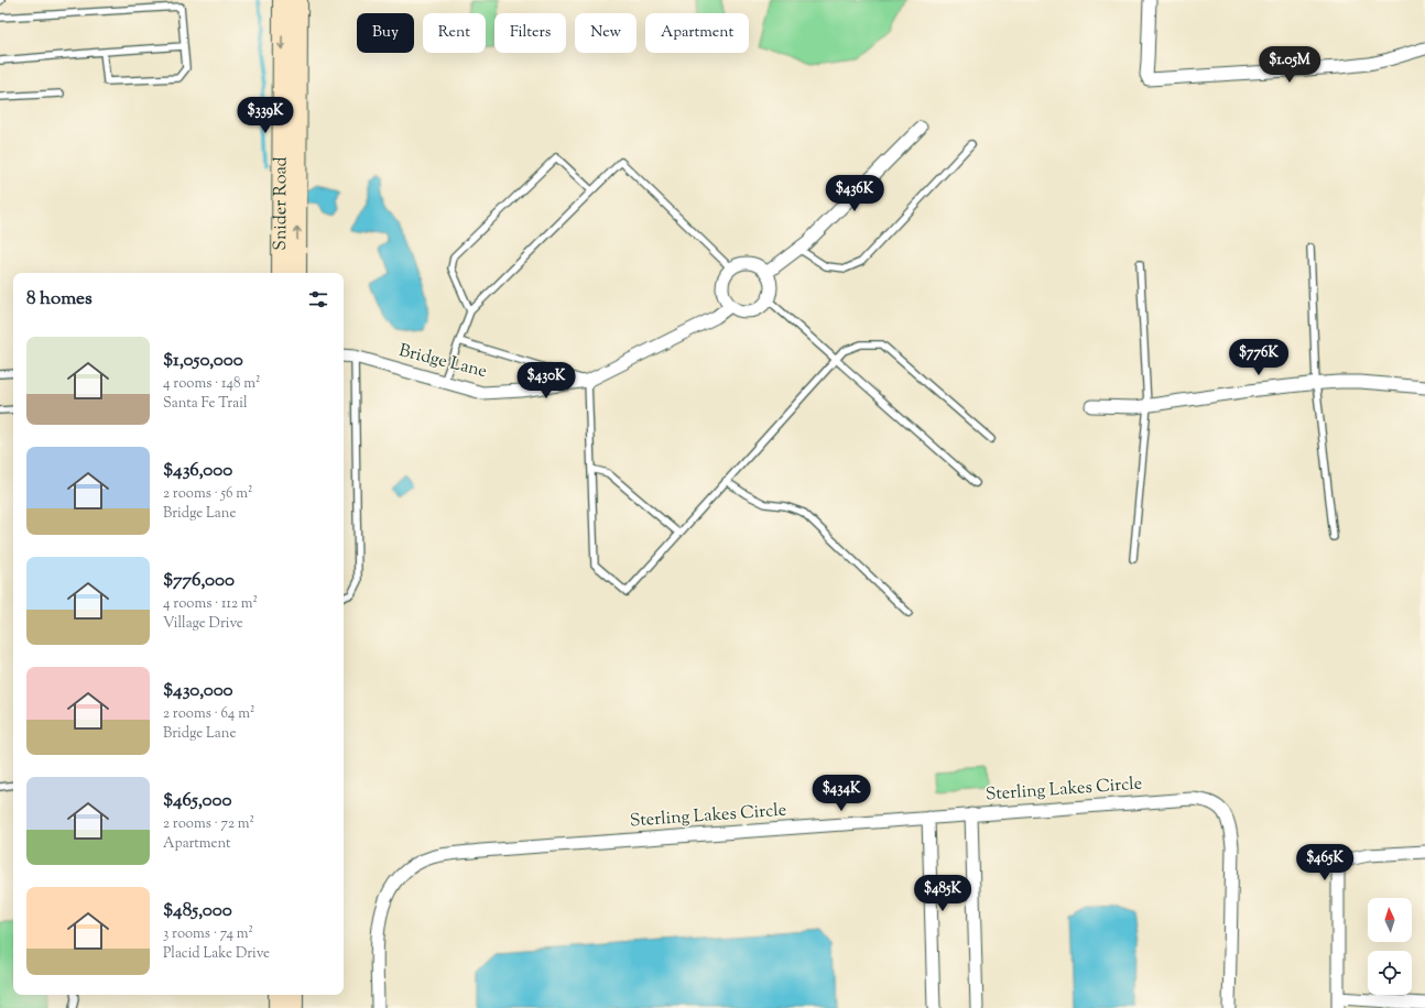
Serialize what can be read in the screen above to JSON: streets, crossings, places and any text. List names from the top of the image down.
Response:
{
  "streets": {
    "street": ["Snider Road", "Bridge Lane", "Sterling Lakes Circle"]
  },
  "north": "top",
  "page": {
    "chip": [
      "Buy",
      "Rent",
      "Filters",
      "New",
      "Apartment"
    ],
    "price": [
      "$1.05M",
      "$339K",
      "$436K",
      "$776K",
      "$430K",
      "$434K",
      "$465K",
      "$485K"
    ],
    "heading": "8 homes",
    "list": [
      {
        "name": "$1,050,000",
        "note": "4 rooms · 148 m² · Santa Fe Trail"
      },
      {
        "name": "$436,000",
        "note": "2 rooms · 56 m² · Bridge Lane"
      },
      {
        "name": "$776,000",
        "note": "4 rooms · 112 m² · Village Drive"
      },
      {
        "name": "$430,000",
        "note": "2 rooms · 64 m² · Bridge Lane"
      },
      {
        "name": "$465,000",
        "note": "2 rooms · 72 m² · Apartment"
      },
      {
        "name": "$485,000",
        "note": "3 rooms · 74 m² · Placid Lake Drive"
      }
    ]
  }
}
